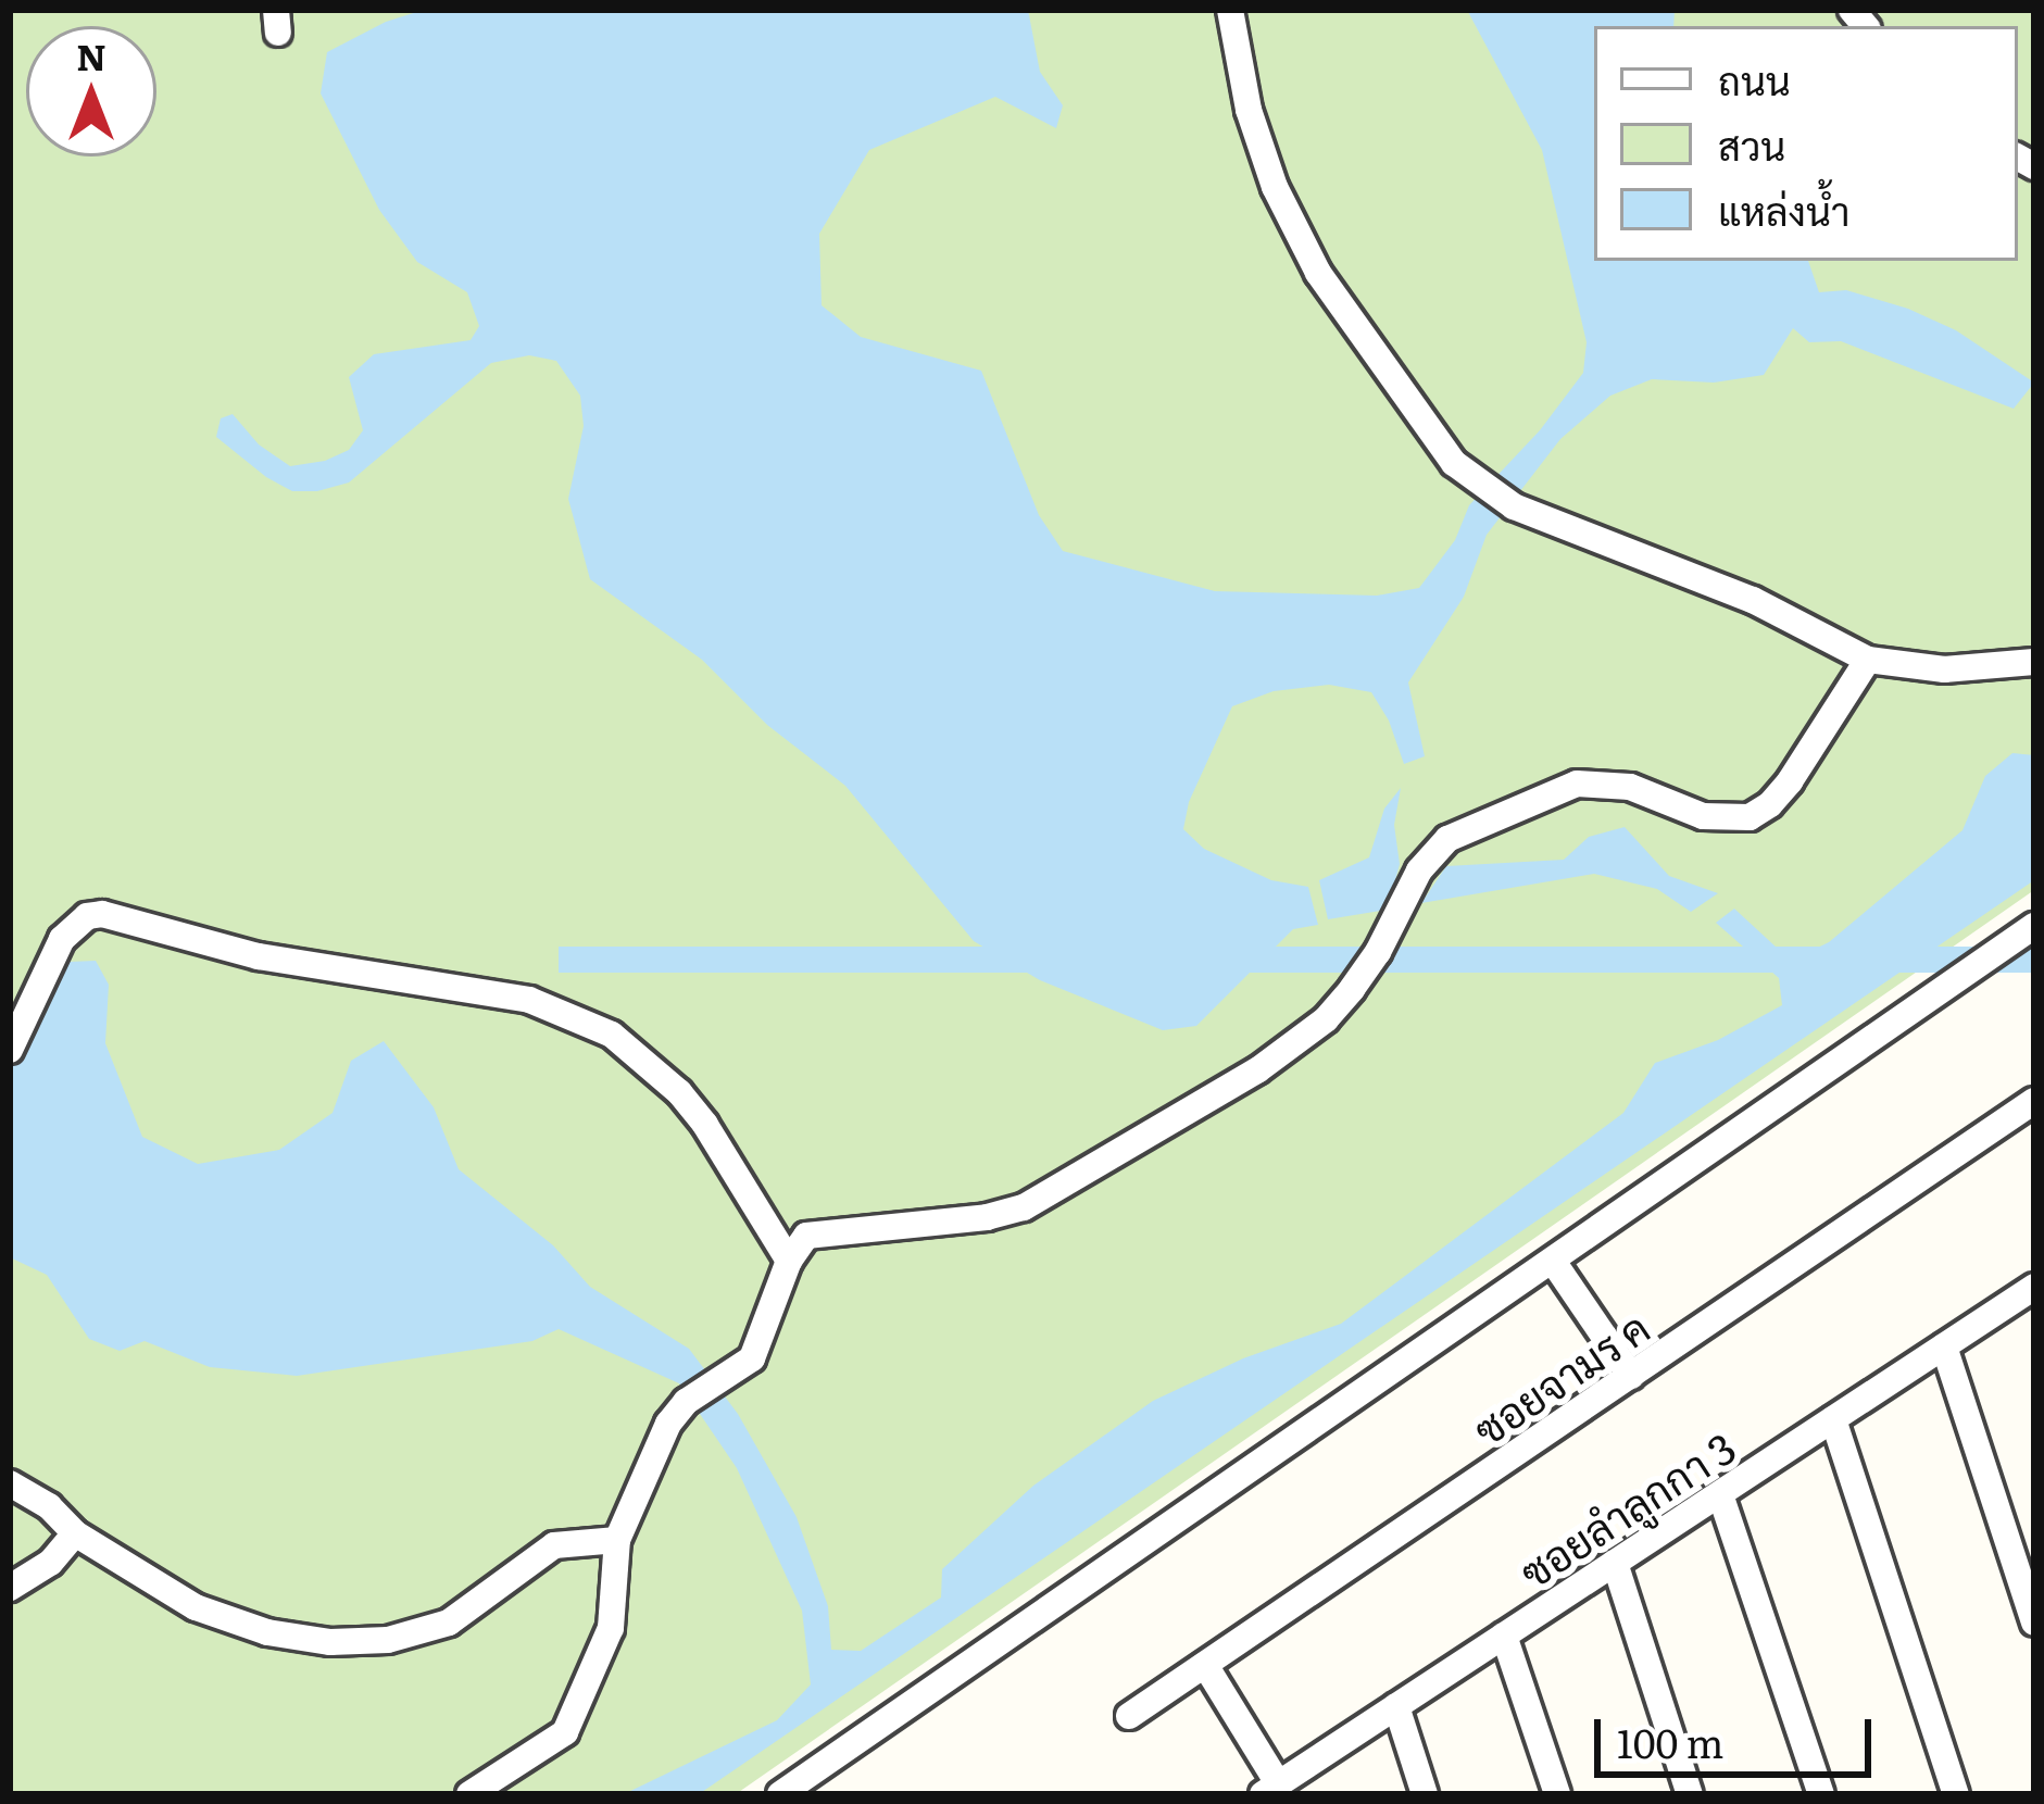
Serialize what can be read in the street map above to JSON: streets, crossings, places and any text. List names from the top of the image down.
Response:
{
  "streets": {
    "street": ["ซอยจามร ค", "ซอยลำลูกกา 3"]
  },
  "legend": ["ถนน", "สวน", "แหล่งน้ำ"],
  "scale_bar": "100 m",
  "north": "top"
}
